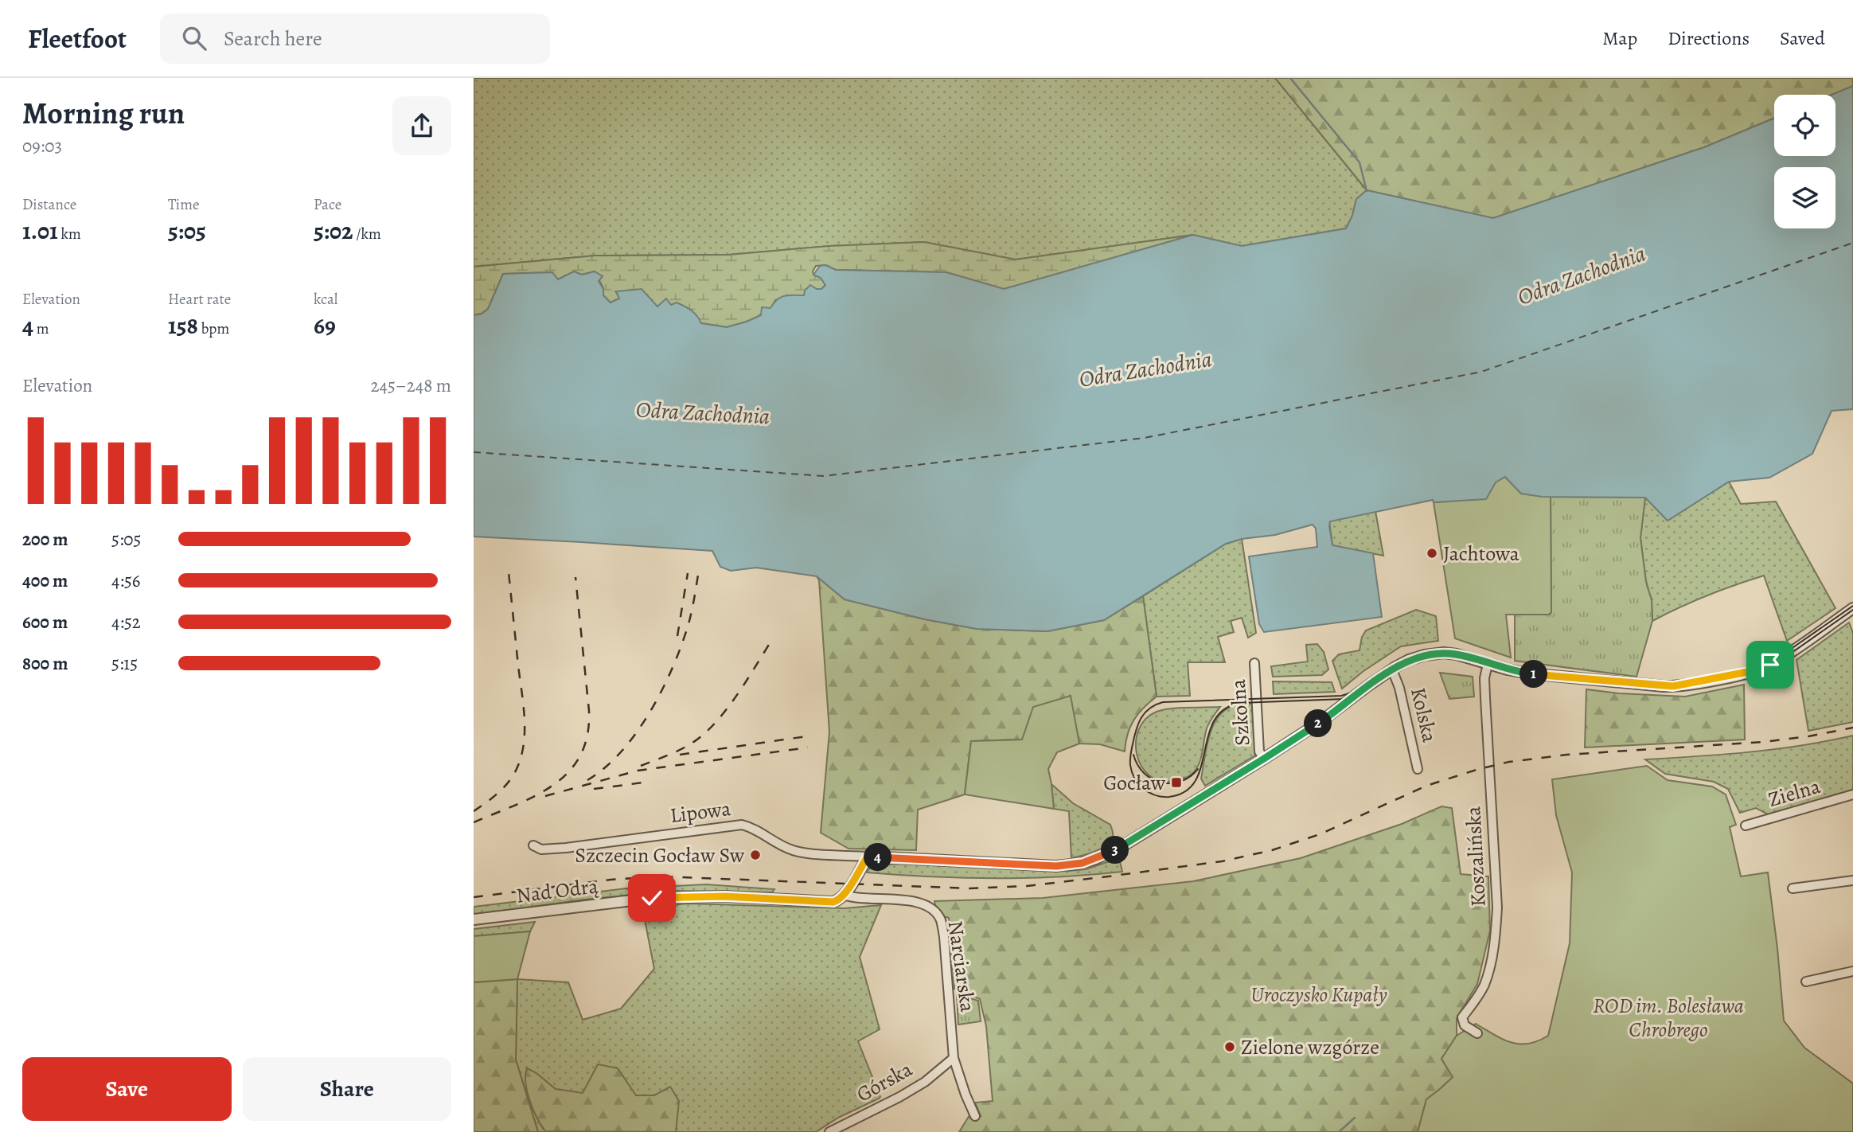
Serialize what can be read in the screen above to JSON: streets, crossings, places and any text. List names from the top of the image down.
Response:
{
  "streets": {
    "street": [
      "Szkolna",
      "Kolska",
      "Zielna",
      "Lipowa",
      "Koszalińska",
      "Nad Odrą",
      "Narciarska",
      "Górska"
    ]
  },
  "crossings": [
    ["Szkolna", "Lipowa"],
    ["Kolska", "Lipowa"],
    ["Lipowa", "Koszalińska"],
    ["Nad Odrą", "Narciarska"],
    ["Narciarska", "Górska"]
  ],
  "water": ["Odra Zachodnia"],
  "parks": ["Uroczysko Kupały", "ROD im. Bolesława Chrobrego"],
  "places": {
    "other": ["Jachtowa", "Szczecin Gocław Sw", "Zielone wzgórze"],
    "transit": ["Gocław"]
  },
  "page": {
    "header": "Fleetfoot",
    "search": "Search here",
    "nav": ["Map", "Directions", "Saved"],
    "heading": ["Morning run", "09:03"],
    "stats": [
      ["Distance", "1.01 km"],
      ["Time", "5:05"],
      ["Pace", "5:02 /km"],
      ["Elevation", "4 m"],
      ["Heart rate", "158 bpm"],
      ["kcal", "69"]
    ],
    "chart": ["Elevation", "245–248 m"],
    "list": [
      {
        "name": "200 m",
        "note": "5:05"
      },
      {
        "name": "400 m",
        "note": "4:56"
      },
      {
        "name": "600 m",
        "note": "4:52"
      },
      {
        "name": "800 m",
        "note": "5:15"
      }
    ],
    "pins": [
      "1",
      "2",
      "3",
      "4"
    ],
    "buttons": ["Save", "Share"]
  }
}
